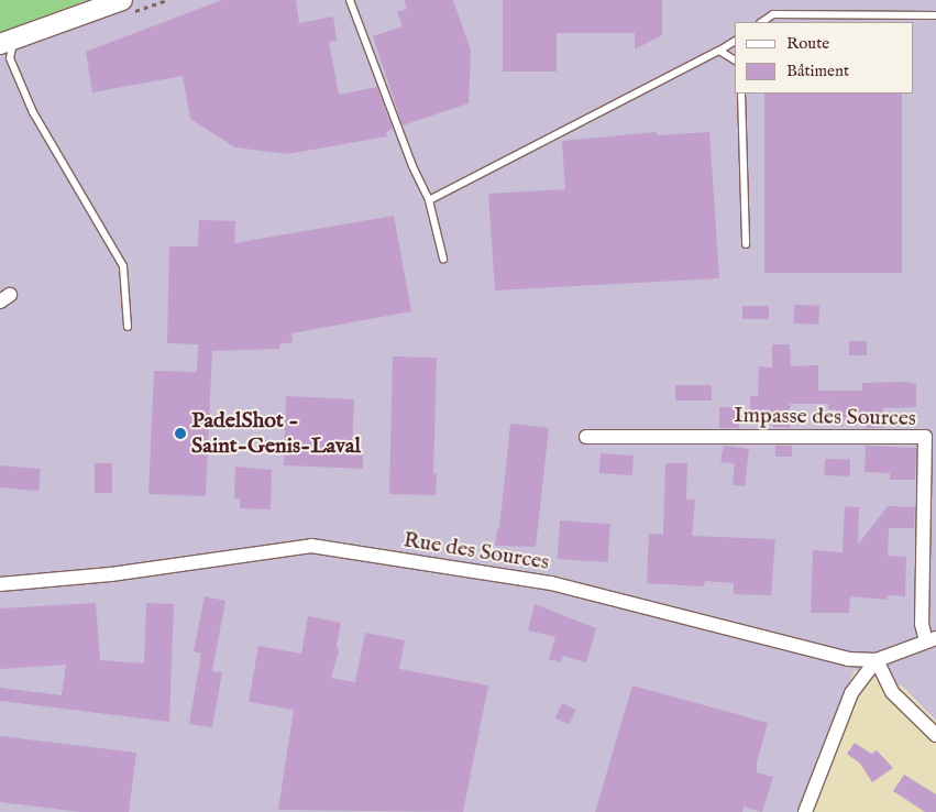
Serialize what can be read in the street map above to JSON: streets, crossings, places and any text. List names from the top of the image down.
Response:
{
  "streets": {
    "street": ["Impasse des Sources", "Rue des Sources"]
  },
  "crossings": [
    ["Impasse des Sources", "Rue des Sources"]
  ],
  "places": ["PadelShot - Saint-Genis-Laval"],
  "legend": ["Route", "Bâtiment"]
}
